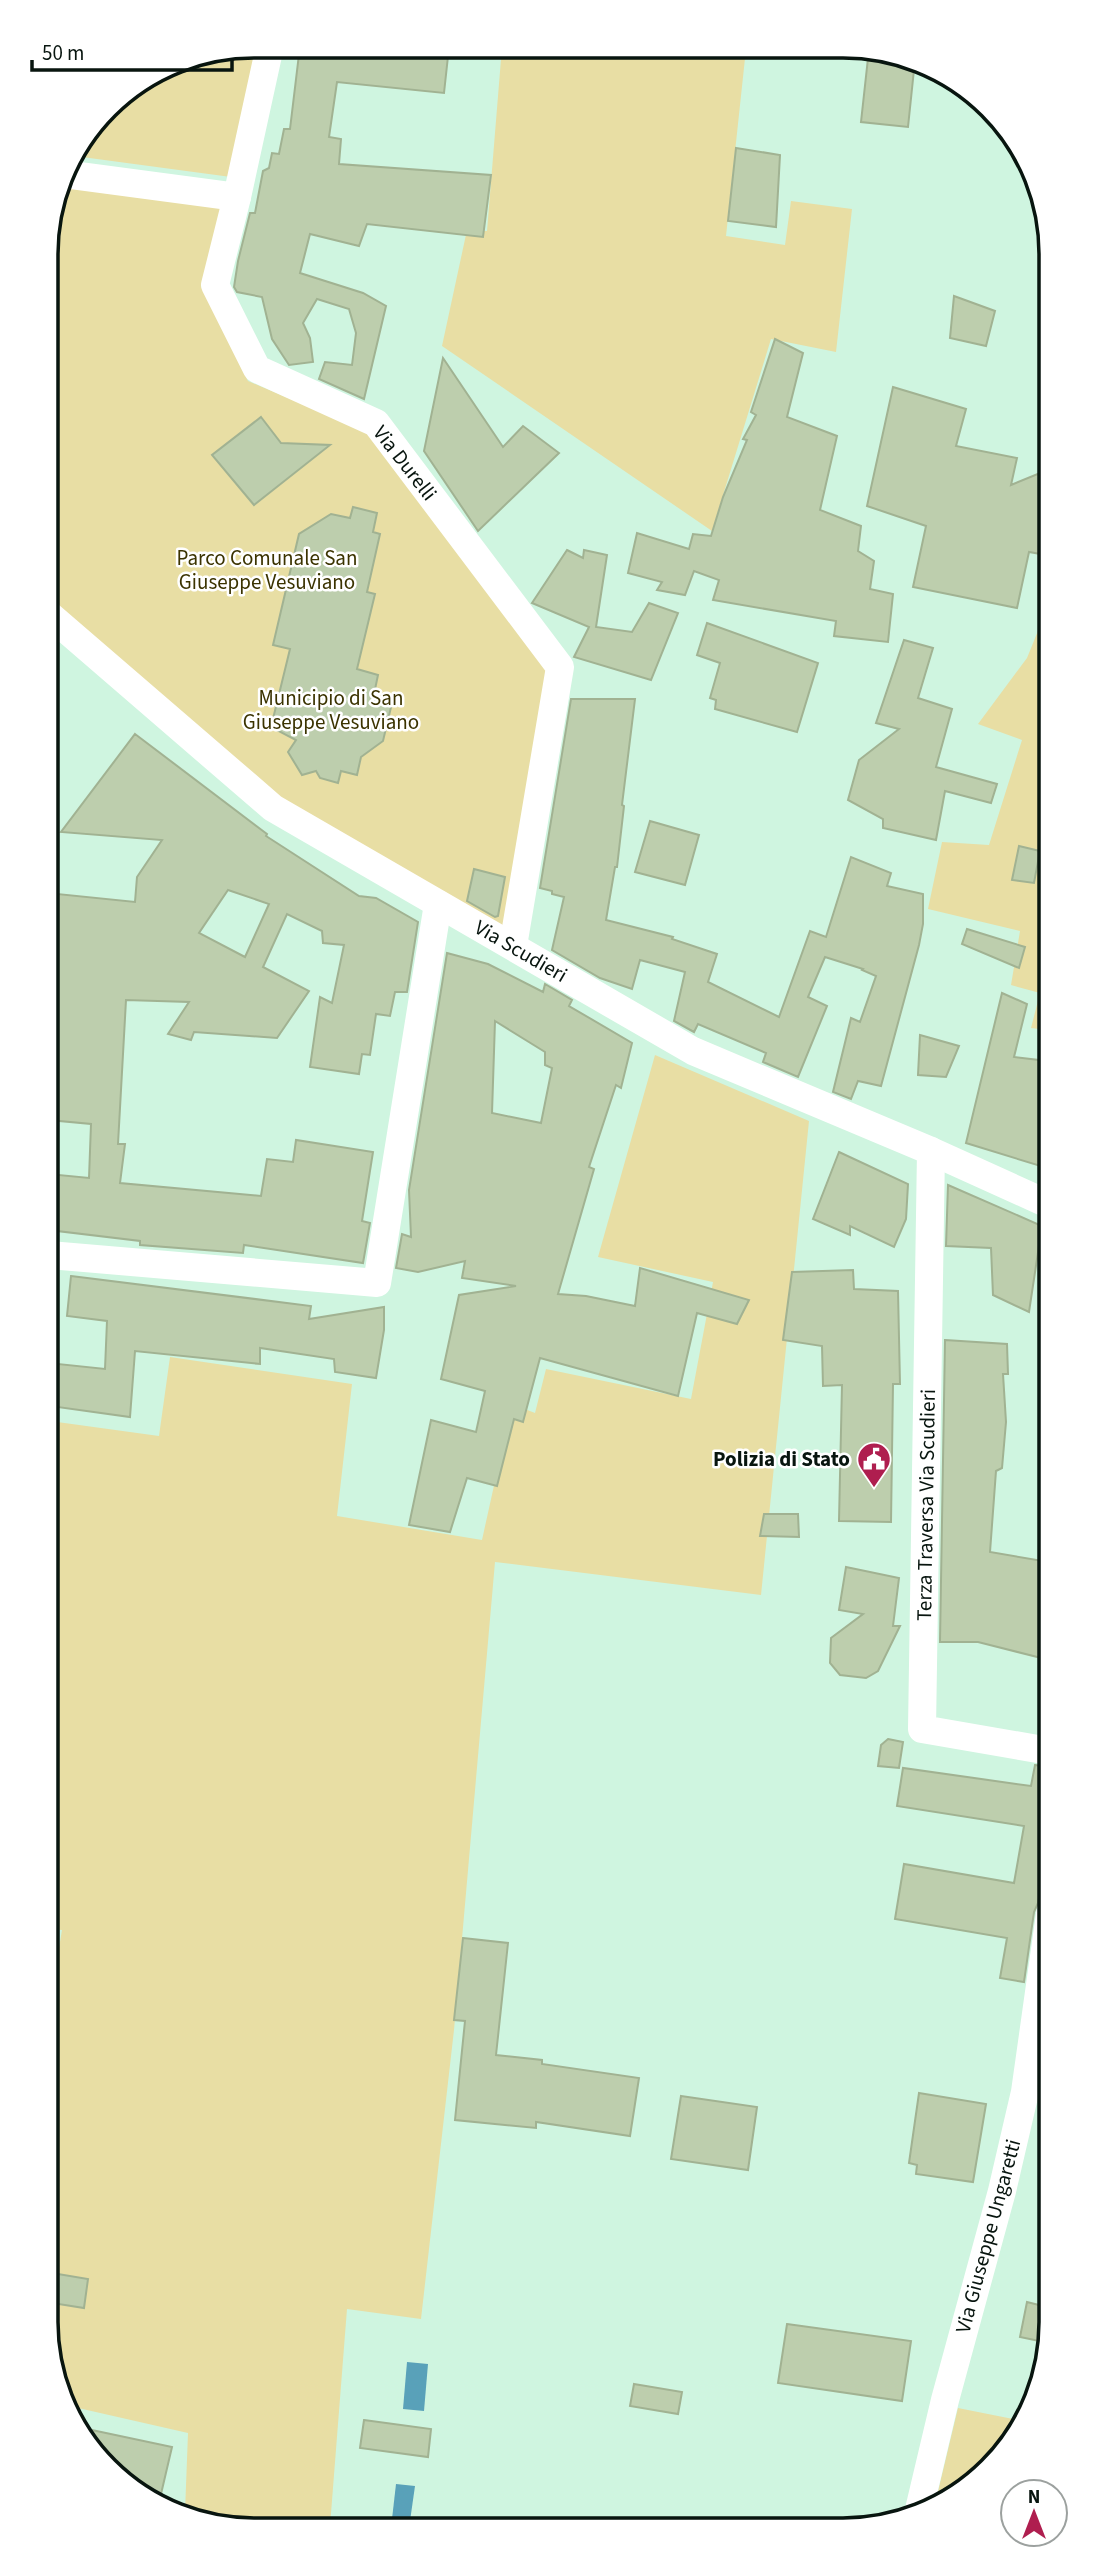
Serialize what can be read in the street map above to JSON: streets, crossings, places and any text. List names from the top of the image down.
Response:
{
  "streets": {
    "street": [
      "Via Durelli",
      "Via Scudieri",
      "Terza Traversa Via Scudieri",
      "Via Giuseppe Ungaretti"
    ]
  },
  "crossings": [
    ["Via Durelli", "Via Scudieri"],
    ["Via Scudieri", "Terza Traversa Via Scudieri"]
  ],
  "parks": ["Parco Comunale San Giuseppe Vesuviano", "Municipio di San Giuseppe Vesuviano"],
  "places": {
    "public building": ["Polizia di Stato"]
  },
  "scale_bar": "50 m",
  "north": "top"
}
